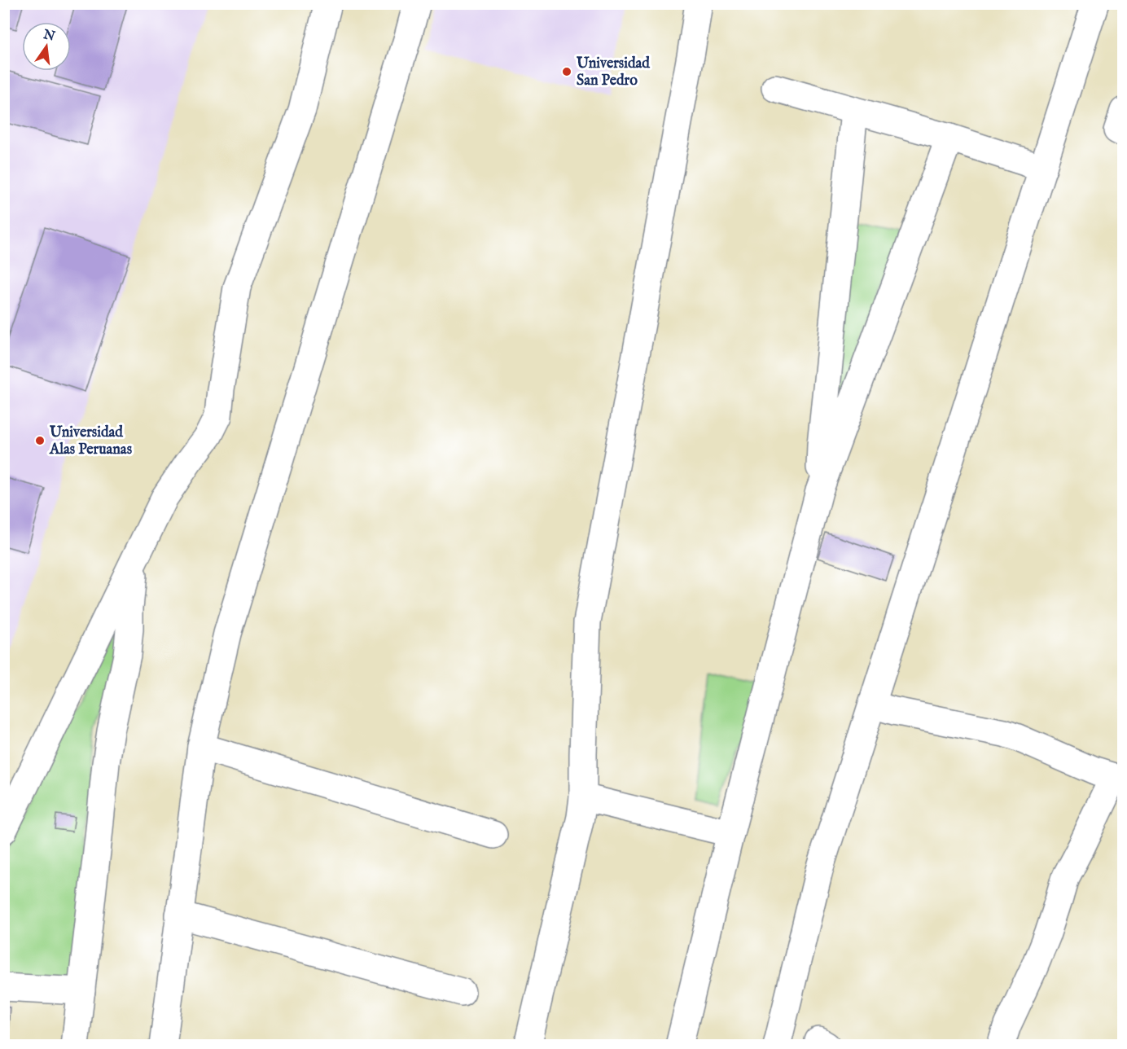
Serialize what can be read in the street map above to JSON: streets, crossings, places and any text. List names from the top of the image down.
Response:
{
  "places": ["Universidad San Pedro", "Universidad Alas Peruanas"],
  "north": "top"
}
